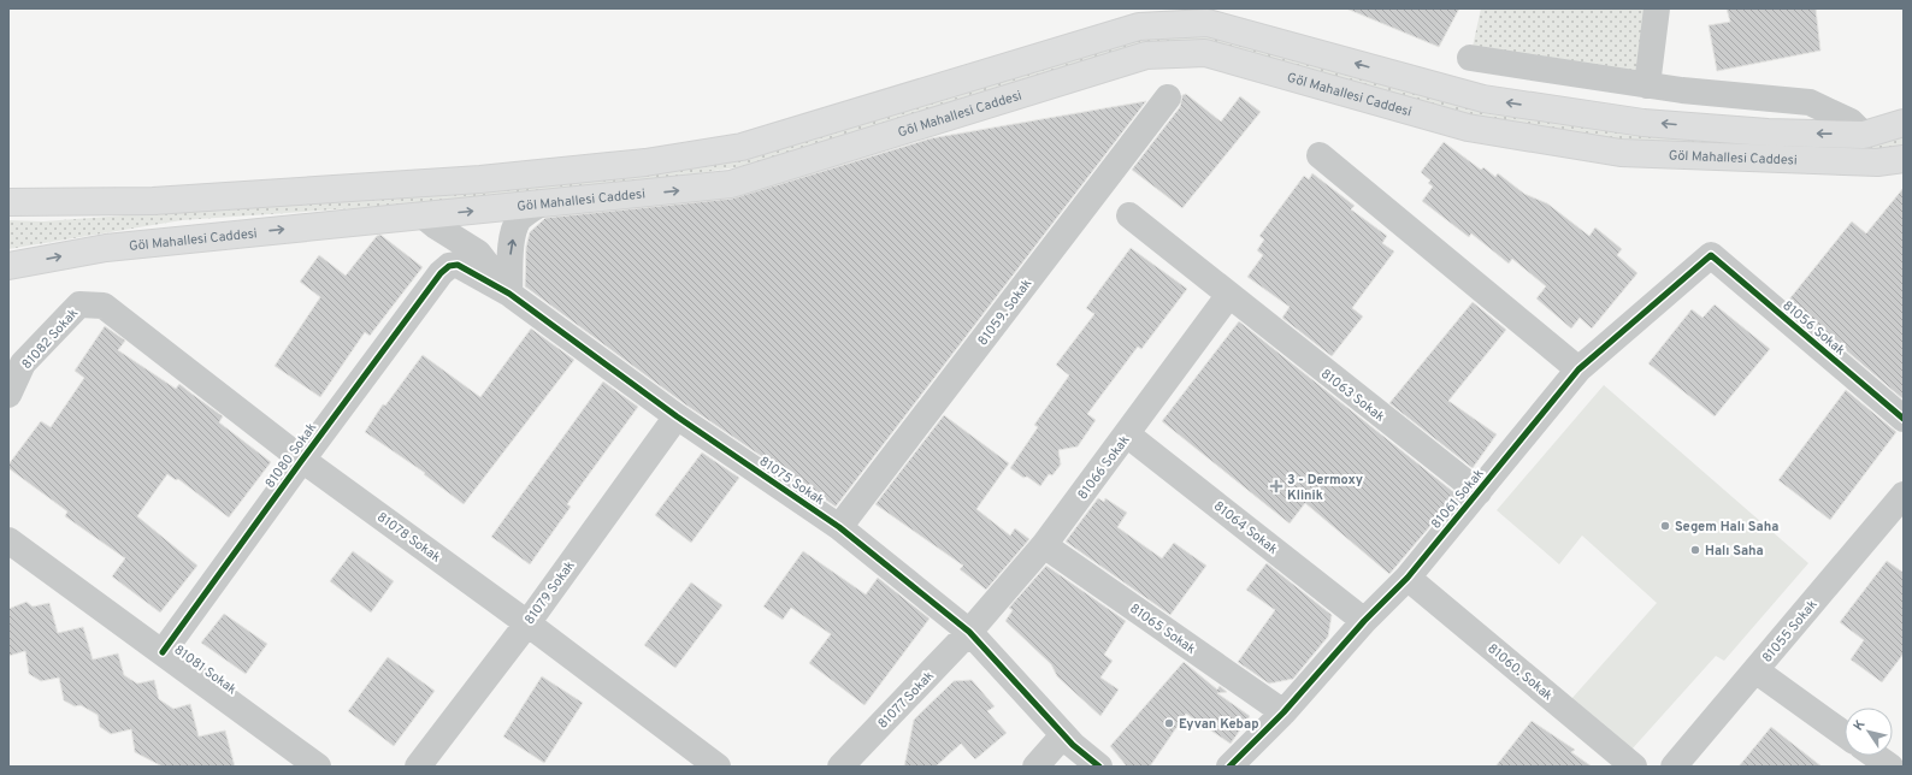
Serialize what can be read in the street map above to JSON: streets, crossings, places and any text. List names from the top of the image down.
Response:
{
  "streets": {
    "main road": ["Göl Mahallesi Caddesi"],
    "street": [
      "81059. Sokak",
      "81056 Sokak",
      "81082 Sokak",
      "81063 Sokak",
      "81080 Sokak",
      "81066 Sokak",
      "81075 Sokak",
      "81061 Sokak",
      "81064 Sokak",
      "81078 Sokak",
      "81079 Sokak",
      "81065 Sokak",
      "81055 Sokak",
      "81081 Sokak",
      "81060. Sokak",
      "81077 Sokak"
    ]
  },
  "crossings": [
    ["81059. Sokak", "81075 Sokak"],
    ["81056 Sokak", "81061 Sokak"],
    ["81082 Sokak", "81078 Sokak"],
    ["81063 Sokak", "81066 Sokak"],
    ["81063 Sokak", "81061 Sokak"],
    ["81080 Sokak", "81075 Sokak"],
    ["81080 Sokak", "81078 Sokak"],
    ["81080 Sokak", "81081 Sokak"],
    ["81066 Sokak", "81075 Sokak"],
    ["81066 Sokak", "81064 Sokak"],
    ["81066 Sokak", "81065 Sokak"],
    ["81066 Sokak", "81077 Sokak"],
    ["81075 Sokak", "81079 Sokak"],
    ["81075 Sokak", "81077 Sokak"],
    ["81061 Sokak", "81064 Sokak"],
    ["81061 Sokak", "81065 Sokak"],
    ["81061 Sokak", "81060. Sokak"],
    ["81078 Sokak", "81079 Sokak"]
  ],
  "places": {
    "health": ["3 - Dermoxy Klinik"],
    "other": ["Segem Halı Saha", "Halı Saha", "Eyvan Kebap"]
  },
  "north": "top left"
}
